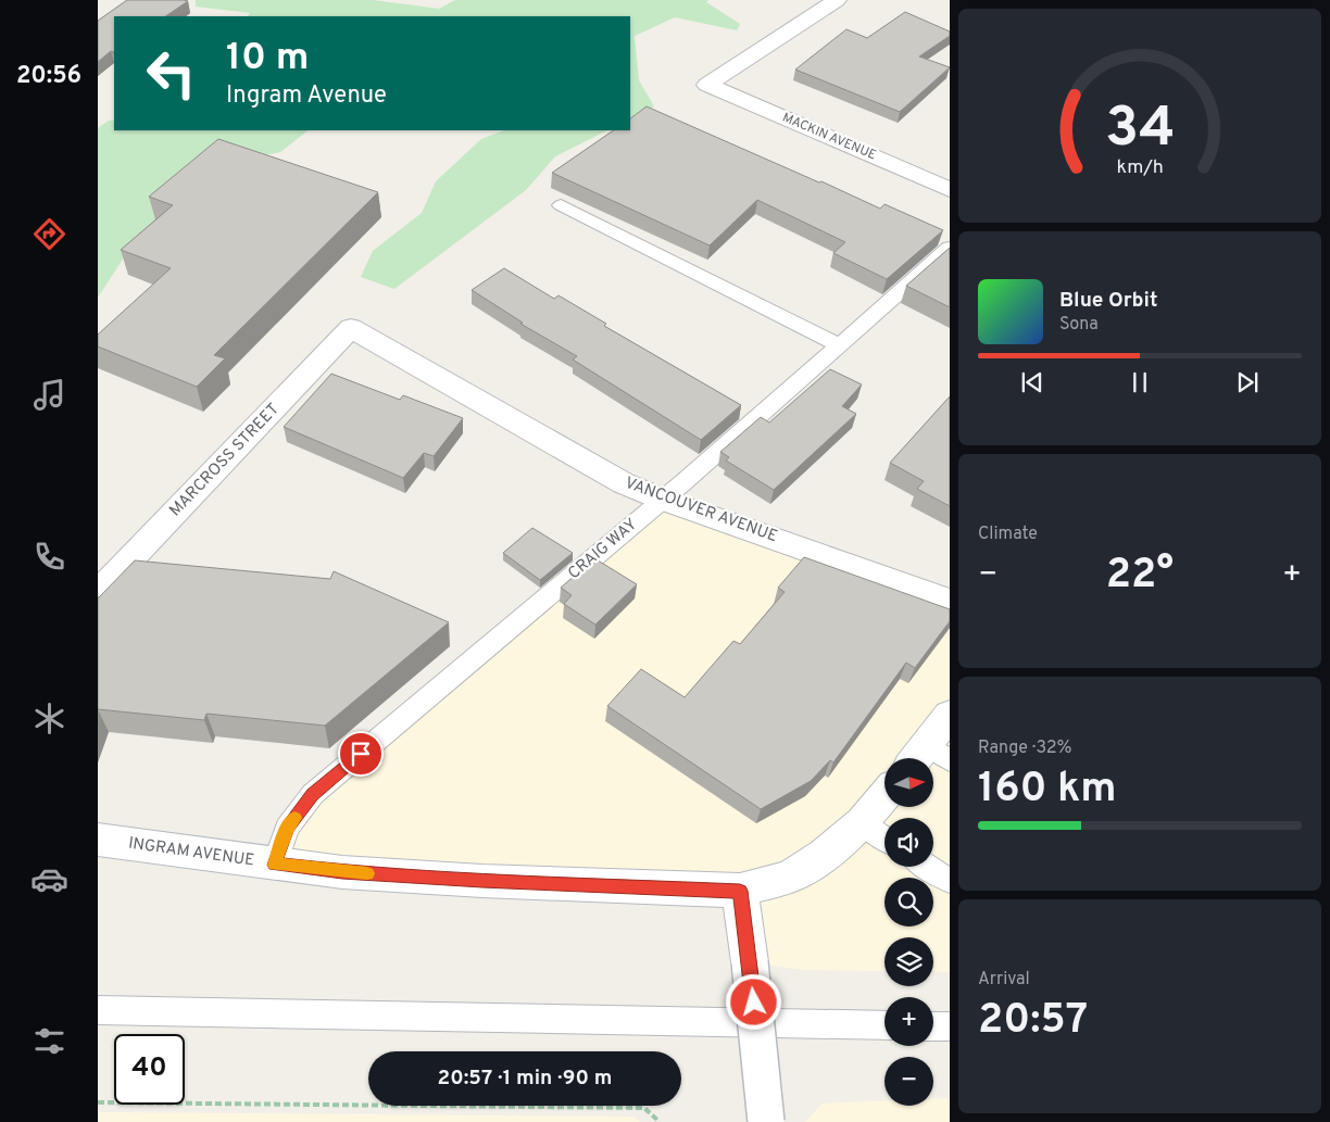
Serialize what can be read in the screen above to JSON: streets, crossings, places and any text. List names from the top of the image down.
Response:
{
  "streets": {
    "street": [
      "MACKIN AVENUE",
      "MARCROSS STREET",
      "VANCOUVER AVENUE",
      "INGRAM AVENUE"
    ],
    "lane": ["CRAIG WAY"]
  },
  "crossings": [
    ["MARCROSS STREET", "VANCOUVER AVENUE"],
    ["VANCOUVER AVENUE", "CRAIG WAY"],
    ["CRAIG WAY", "INGRAM AVENUE"]
  ],
  "north": "right",
  "page": {
    "tabs": "20:56",
    "turn": ["10 m", "Ingram Avenue"],
    "song": ["Blue Orbit", "Sona"],
    "tile": [
      "Climate",
      ["Range · 32%", "160 km"],
      ["Arrival", "20:57"]
    ],
    "heat": ["−", "22°", "+"],
    "map_buttons": ["+", "−"],
    "limit": "40",
    "trip": "20:57 · 1 min · 90 m",
    "gauge": ["34", "km/h"]
  }
}
